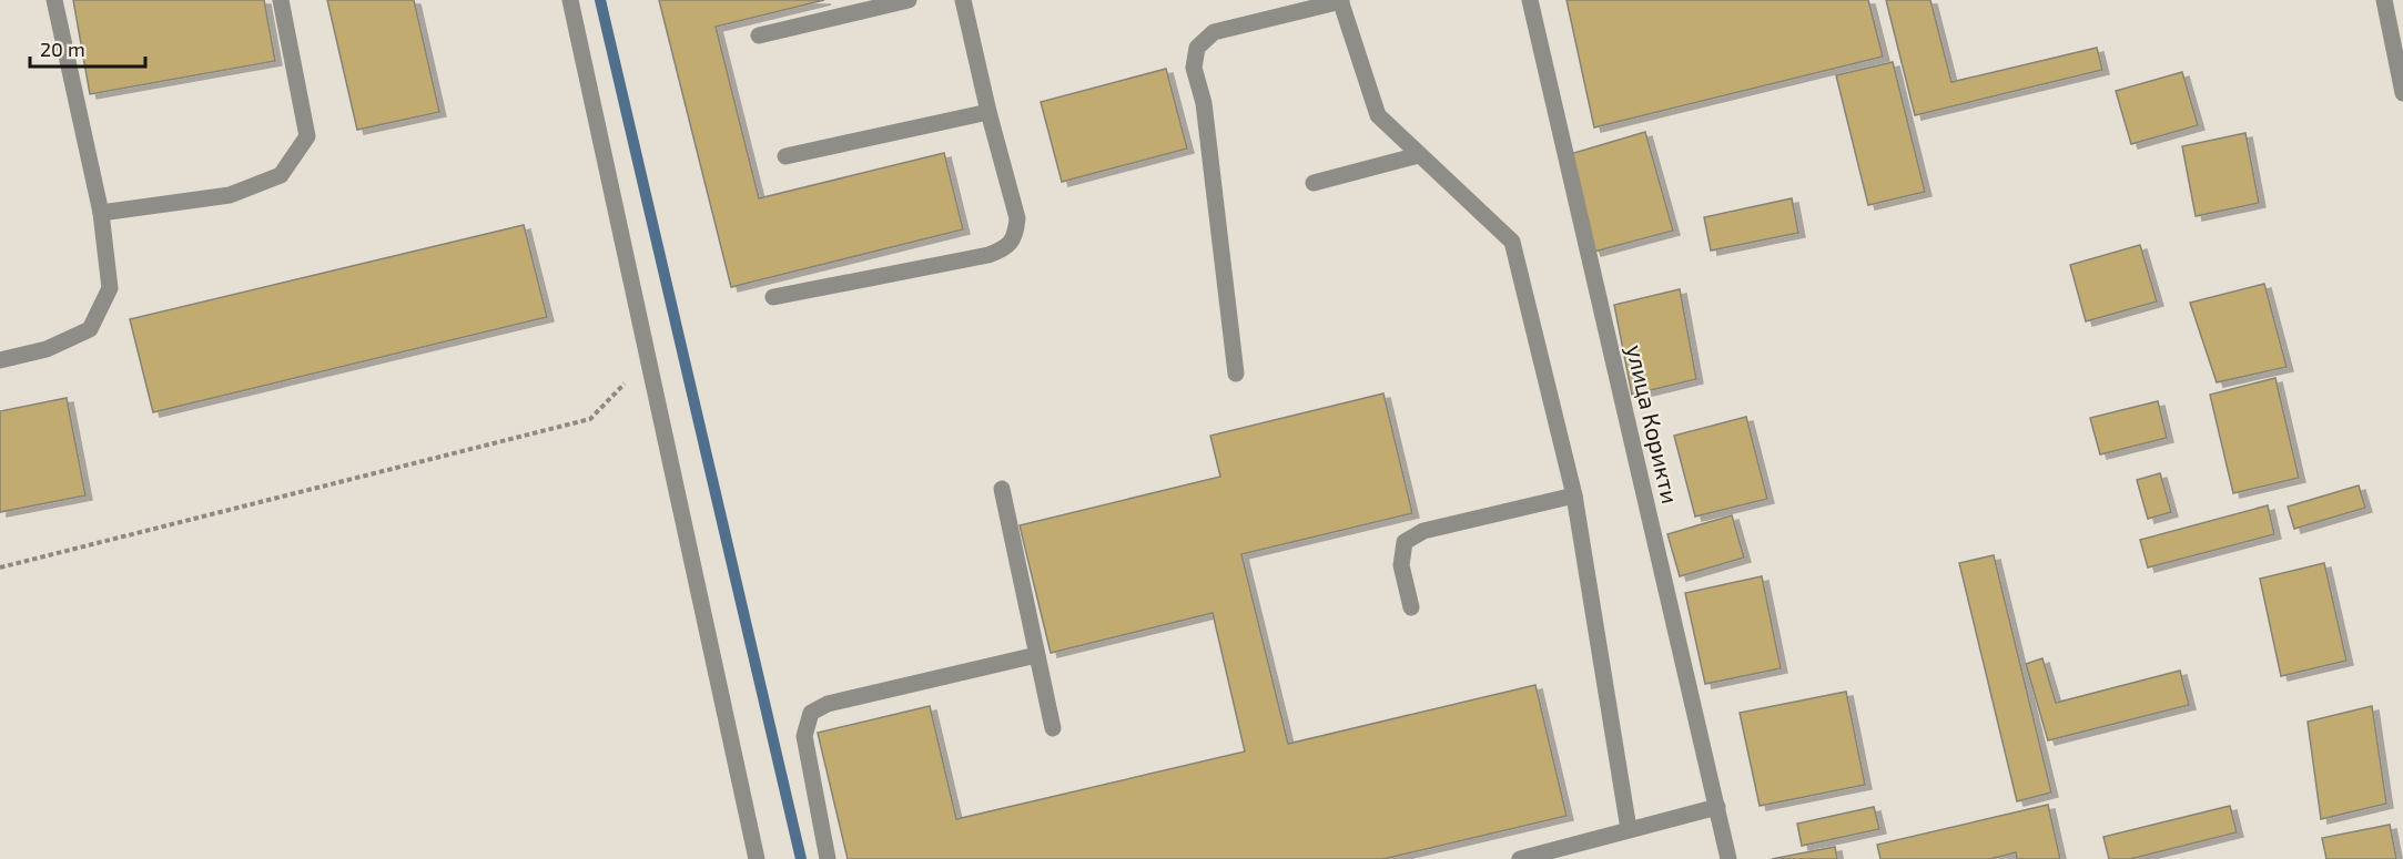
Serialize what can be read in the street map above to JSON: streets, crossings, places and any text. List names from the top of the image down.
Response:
{
  "streets": {
    "street": ["улица Корикти"]
  },
  "scale_bar": "20 m"
}
